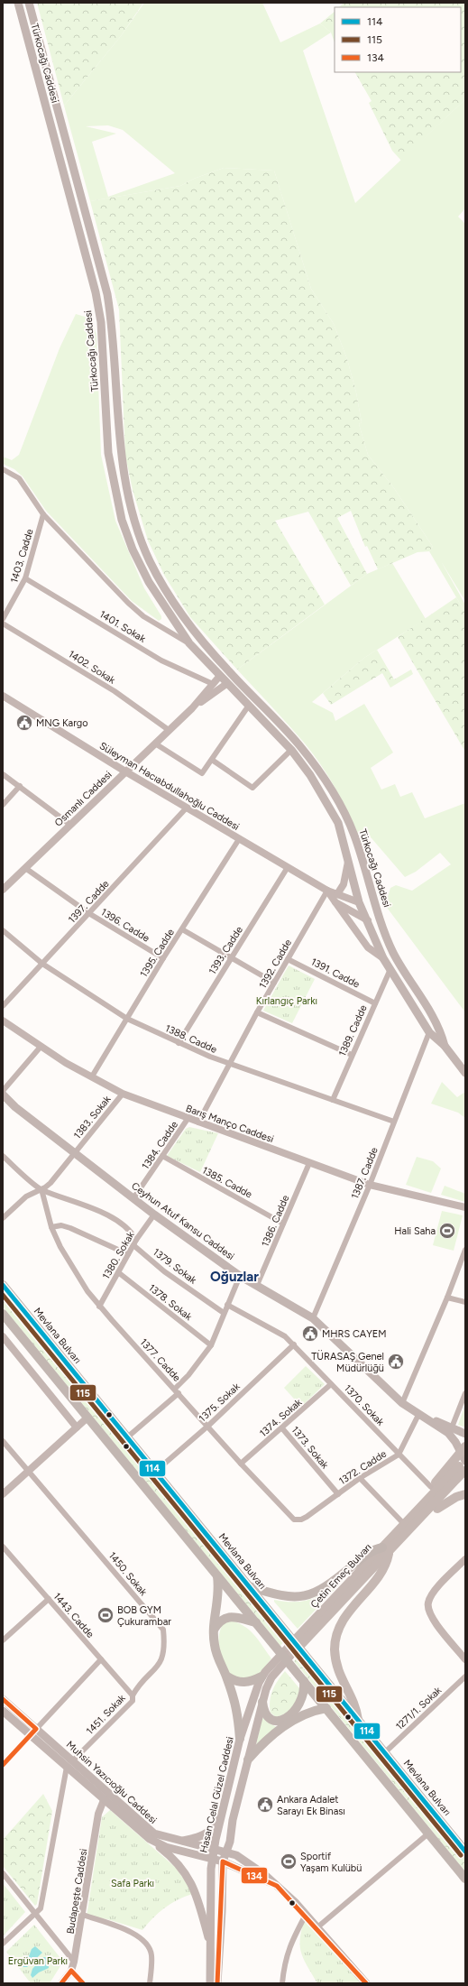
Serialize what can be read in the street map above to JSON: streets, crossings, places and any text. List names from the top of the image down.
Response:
{
  "streets": {
    "highway": ["Mevlana Bulvarı"],
    "main road": [
      "Türkocağı Caddesi",
      "Ceyhun Atuf Kansu Caddesi",
      "Çetin Emeç Bulvarı",
      "Muhsin Yazıcıoğlu Caddesi",
      "Hasan Celal Güzel Caddesi"
    ],
    "street": [
      "1403. Cadde",
      "1401. Sokak",
      "1402. Sokak",
      "Süleyman Hacıabdullahoğlu Caddesi",
      "Osmanlı Caddesi",
      "1397. Cadde",
      "1396. Cadde",
      "1393. Cadde",
      "1395. Cadde",
      "1392. Cadde",
      "1391. Cadde",
      "1389. Cadde",
      "1388. Cadde",
      "1383. Sokak",
      "Barış Manço Caddesi",
      "1384. Cadde",
      "1387. Cadde",
      "1385. Cadde",
      "1386. Cadde",
      "1380. Sokak",
      "1379. Sokak",
      "1378. Sokak",
      "1377. Cadde",
      "1375. Sokak",
      "1370. Sokak",
      "1374. Sokak",
      "1373. Sokak",
      "1372. Cadde",
      "1450. Sokak",
      "1443. Cadde",
      "1271/1. Sokak",
      "1451. Sokak",
      "Budapeşte Caddesi"
    ]
  },
  "crossings": [
    ["Türkocağı Caddesi", "Süleyman Hacıabdullahoğlu Caddesi"],
    ["Türkocağı Caddesi", "Osmanlı Caddesi"],
    ["Türkocağı Caddesi", "1389. Cadde"],
    ["Türkocağı Caddesi", "1387. Cadde"],
    ["1403. Cadde", "1401. Sokak"],
    ["1401. Sokak", "Osmanlı Caddesi"],
    ["1402. Sokak", "Osmanlı Caddesi"],
    ["Süleyman Hacıabdullahoğlu Caddesi", "Osmanlı Caddesi"],
    ["Süleyman Hacıabdullahoğlu Caddesi", "1397. Cadde"],
    ["Süleyman Hacıabdullahoğlu Caddesi", "1393. Cadde"],
    ["Süleyman Hacıabdullahoğlu Caddesi", "1395. Cadde"],
    ["Süleyman Hacıabdullahoğlu Caddesi", "1392. Cadde"],
    ["Osmanlı Caddesi", "1396. Cadde"],
    ["1397. Cadde", "1396. Cadde"],
    ["1397. Cadde", "1388. Cadde"],
    ["1396. Cadde", "1395. Cadde"],
    ["1393. Cadde", "1388. Cadde"],
    ["1395. Cadde", "1388. Cadde"],
    ["1395. Cadde", "Barış Manço Caddesi"],
    ["1392. Cadde", "1391. Cadde"],
    ["1392. Cadde", "1388. Cadde"],
    ["1392. Cadde", "Barış Manço Caddesi"],
    ["1391. Cadde", "1389. Cadde"],
    ["1389. Cadde", "1388. Cadde"],
    ["1388. Cadde", "1387. Cadde"],
    ["1383. Sokak", "Barış Manço Caddesi"],
    ["1383. Sokak", "Ceyhun Atuf Kansu Caddesi"],
    ["1383. Sokak", "1379. Sokak"],
    ["1383. Sokak", "1377. Cadde"],
    ["Barış Manço Caddesi", "1384. Cadde"],
    ["Barış Manço Caddesi", "1387. Cadde"],
    ["Barış Manço Caddesi", "1386. Cadde"],
    ["1384. Cadde", "1385. Cadde"],
    ["1384. Cadde", "Ceyhun Atuf Kansu Caddesi"],
    ["1387. Cadde", "Ceyhun Atuf Kansu Caddesi"],
    ["1385. Cadde", "1386. Cadde"],
    ["Ceyhun Atuf Kansu Caddesi", "1386. Cadde"],
    ["Ceyhun Atuf Kansu Caddesi", "1380. Sokak"],
    ["Ceyhun Atuf Kansu Caddesi", "1372. Cadde"],
    ["Ceyhun Atuf Kansu Caddesi", "Çetin Emeç Bulvarı"],
    ["1380. Sokak", "1379. Sokak"],
    ["1380. Sokak", "1378. Sokak"],
    ["1380. Sokak", "1377. Cadde"],
    ["1379. Sokak", "1377. Cadde"],
    ["Mevlana Bulvarı", "1375. Sokak"],
    ["Mevlana Bulvarı", "1271/1. Sokak"],
    ["1377. Cadde", "1375. Sokak"],
    ["1377. Cadde", "1374. Sokak"],
    ["1377. Cadde", "1372. Cadde"],
    ["1375. Sokak", "1370. Sokak"],
    ["1370. Sokak", "1374. Sokak"],
    ["1370. Sokak", "1372. Cadde"],
    ["1370. Sokak", "Çetin Emeç Bulvarı"],
    ["1374. Sokak", "1373. Sokak"],
    ["1373. Sokak", "1372. Cadde"],
    ["1450. Sokak", "1443. Cadde"],
    ["1450. Sokak", "1451. Sokak"],
    ["Çetin Emeç Bulvarı", "Hasan Celal Güzel Caddesi"],
    ["1443. Cadde", "1451. Sokak"],
    ["1451. Sokak", "Muhsin Yazıcıoğlu Caddesi"],
    ["Muhsin Yazıcıoğlu Caddesi", "Hasan Celal Güzel Caddesi"],
    ["Muhsin Yazıcıoğlu Caddesi", "Budapeşte Caddesi"]
  ],
  "districts": ["Oğuzlar"],
  "parks": ["Kırlangıç Parkı", "Safa Parkı", "Ergüvan Parkı"],
  "places": {
    "public building": [
      "MNG Kargo",
      "MHRS CAYEM",
      "TÜRASAŞ Genel Müdürlüğü",
      "Ankara Adalet Sarayı Ek Binası"
    ],
    "sports": ["Hali Saha", "BOB GYM Çukurambar", "Sportif Yaşam Kulübü"]
  },
  "lines": ["transit line 114", "transit line 115", "transit line 134"],
  "legend": ["114", "115", "134"]
}
